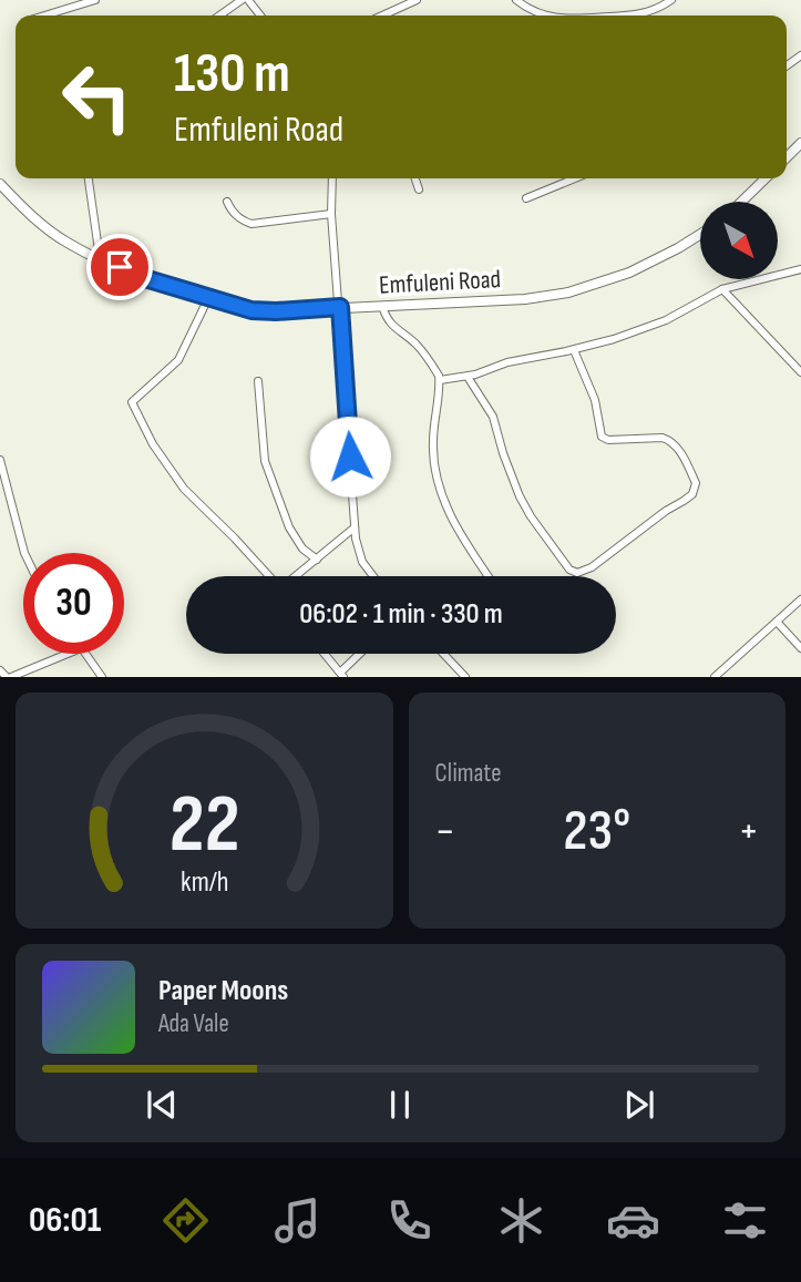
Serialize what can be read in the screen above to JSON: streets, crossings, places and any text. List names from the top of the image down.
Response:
{
  "streets": {
    "street": ["Emfuleni Road"]
  },
  "north": "bottom right",
  "page": {
    "turn": ["130 m", "Emfuleni Road"],
    "limit": "30",
    "trip": "06:02 · 1 min · 330 m",
    "tile": "Climate",
    "heat": ["−", "23°", "+"],
    "song": ["Paper Moons", "Ada Vale"],
    "tabs": "06:01",
    "gauge": ["22", "km/h"]
  }
}
